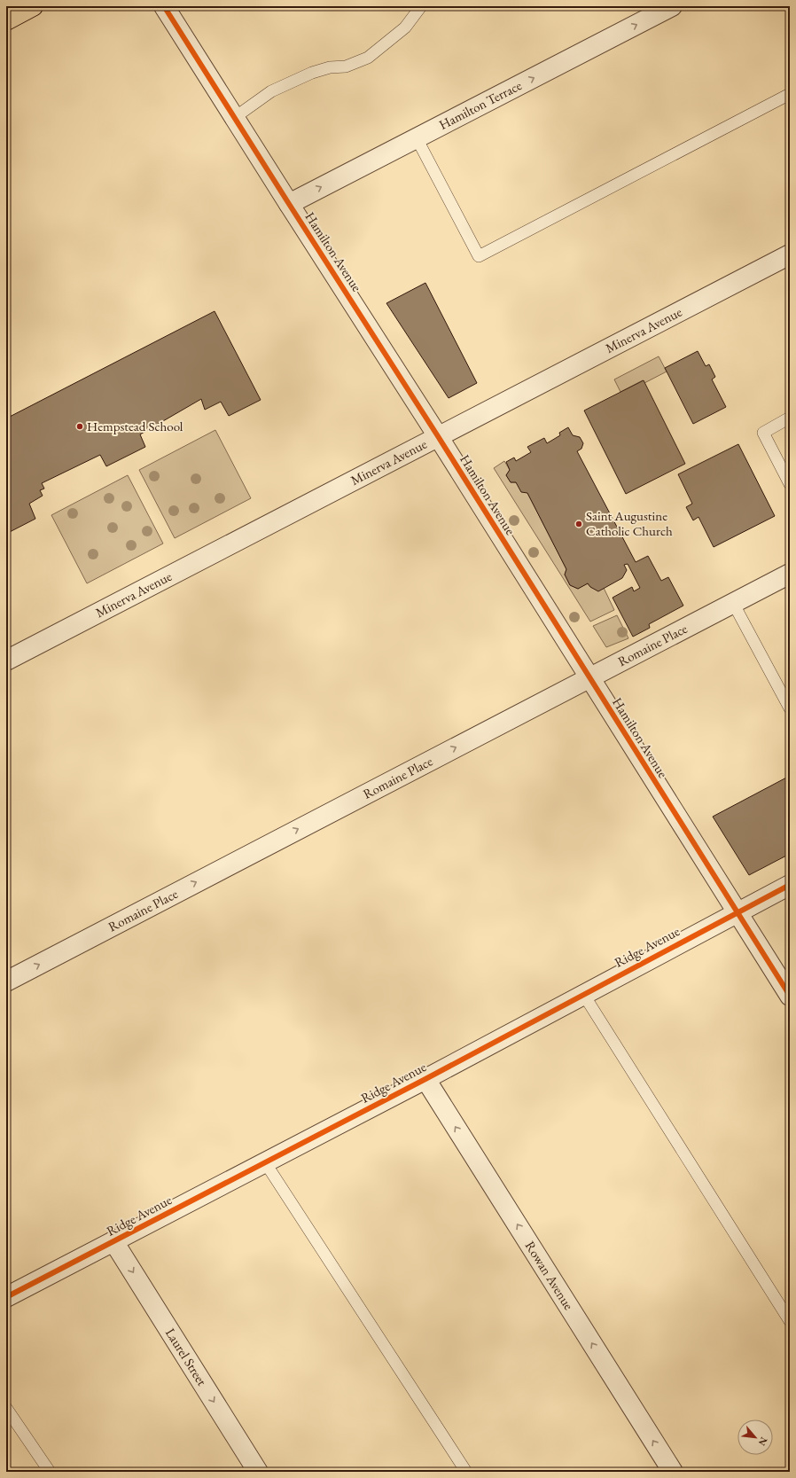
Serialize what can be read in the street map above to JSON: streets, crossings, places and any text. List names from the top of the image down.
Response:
{
  "streets": {
    "street": [
      "Hamilton Terrace",
      "Hamilton Avenue",
      "Minerva Avenue",
      "Romaine Place",
      "Ridge Avenue",
      "Rowan Avenue",
      "Laurel Street"
    ]
  },
  "crossings": [
    ["Hamilton Terrace", "Hamilton Avenue"],
    ["Hamilton Avenue", "Minerva Avenue"],
    ["Hamilton Avenue", "Romaine Place"],
    ["Hamilton Avenue", "Ridge Avenue"],
    ["Ridge Avenue", "Rowan Avenue"],
    ["Ridge Avenue", "Laurel Street"]
  ],
  "one_way": [
    "Hamilton Terrace",
    "Romaine Place",
    "Rowan Avenue",
    "Laurel Street"
  ],
  "places": ["Hempstead School", "Saint Augustine Catholic Church"],
  "north": "bottom right"
}
